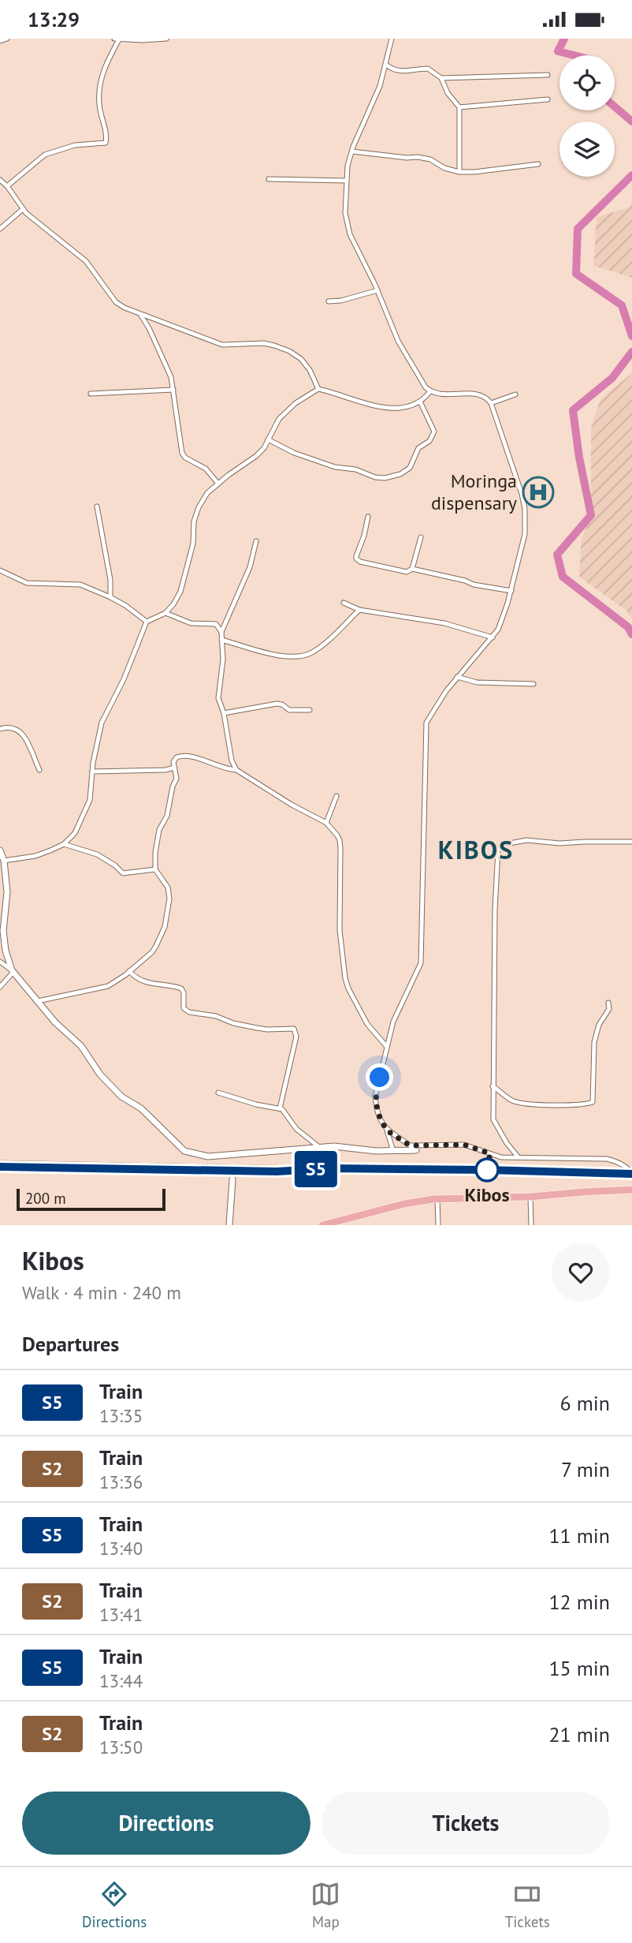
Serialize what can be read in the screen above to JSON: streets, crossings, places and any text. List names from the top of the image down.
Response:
{
  "districts": ["KIBOS"],
  "places": {
    "hospital": ["Moringa dispensary"],
    "other": ["Kibos"]
  },
  "scale_bar": "200 m",
  "page": {
    "status": "13:29",
    "on_map": "S5",
    "scale": "200 m",
    "heading": [
      ["Kibos", "Walk · 4 min · 240 m"],
      "Departures"
    ],
    "list": [
      {
        "mark": "S5",
        "name": "Train",
        "note": "13:35",
        "value": "6 min"
      },
      {
        "mark": "S2",
        "name": "Train",
        "note": "13:36",
        "value": "7 min"
      },
      {
        "mark": "S5",
        "name": "Train",
        "note": "13:40",
        "value": "11 min"
      },
      {
        "mark": "S2",
        "name": "Train",
        "note": "13:41",
        "value": "12 min"
      },
      {
        "mark": "S5",
        "name": "Train",
        "note": "13:44",
        "value": "15 min"
      },
      {
        "mark": "S2",
        "name": "Train",
        "note": "13:50",
        "value": "21 min"
      }
    ],
    "buttons": ["Directions", "Tickets"],
    "tabs": ["Directions", "Map", "Tickets"]
  }
}
